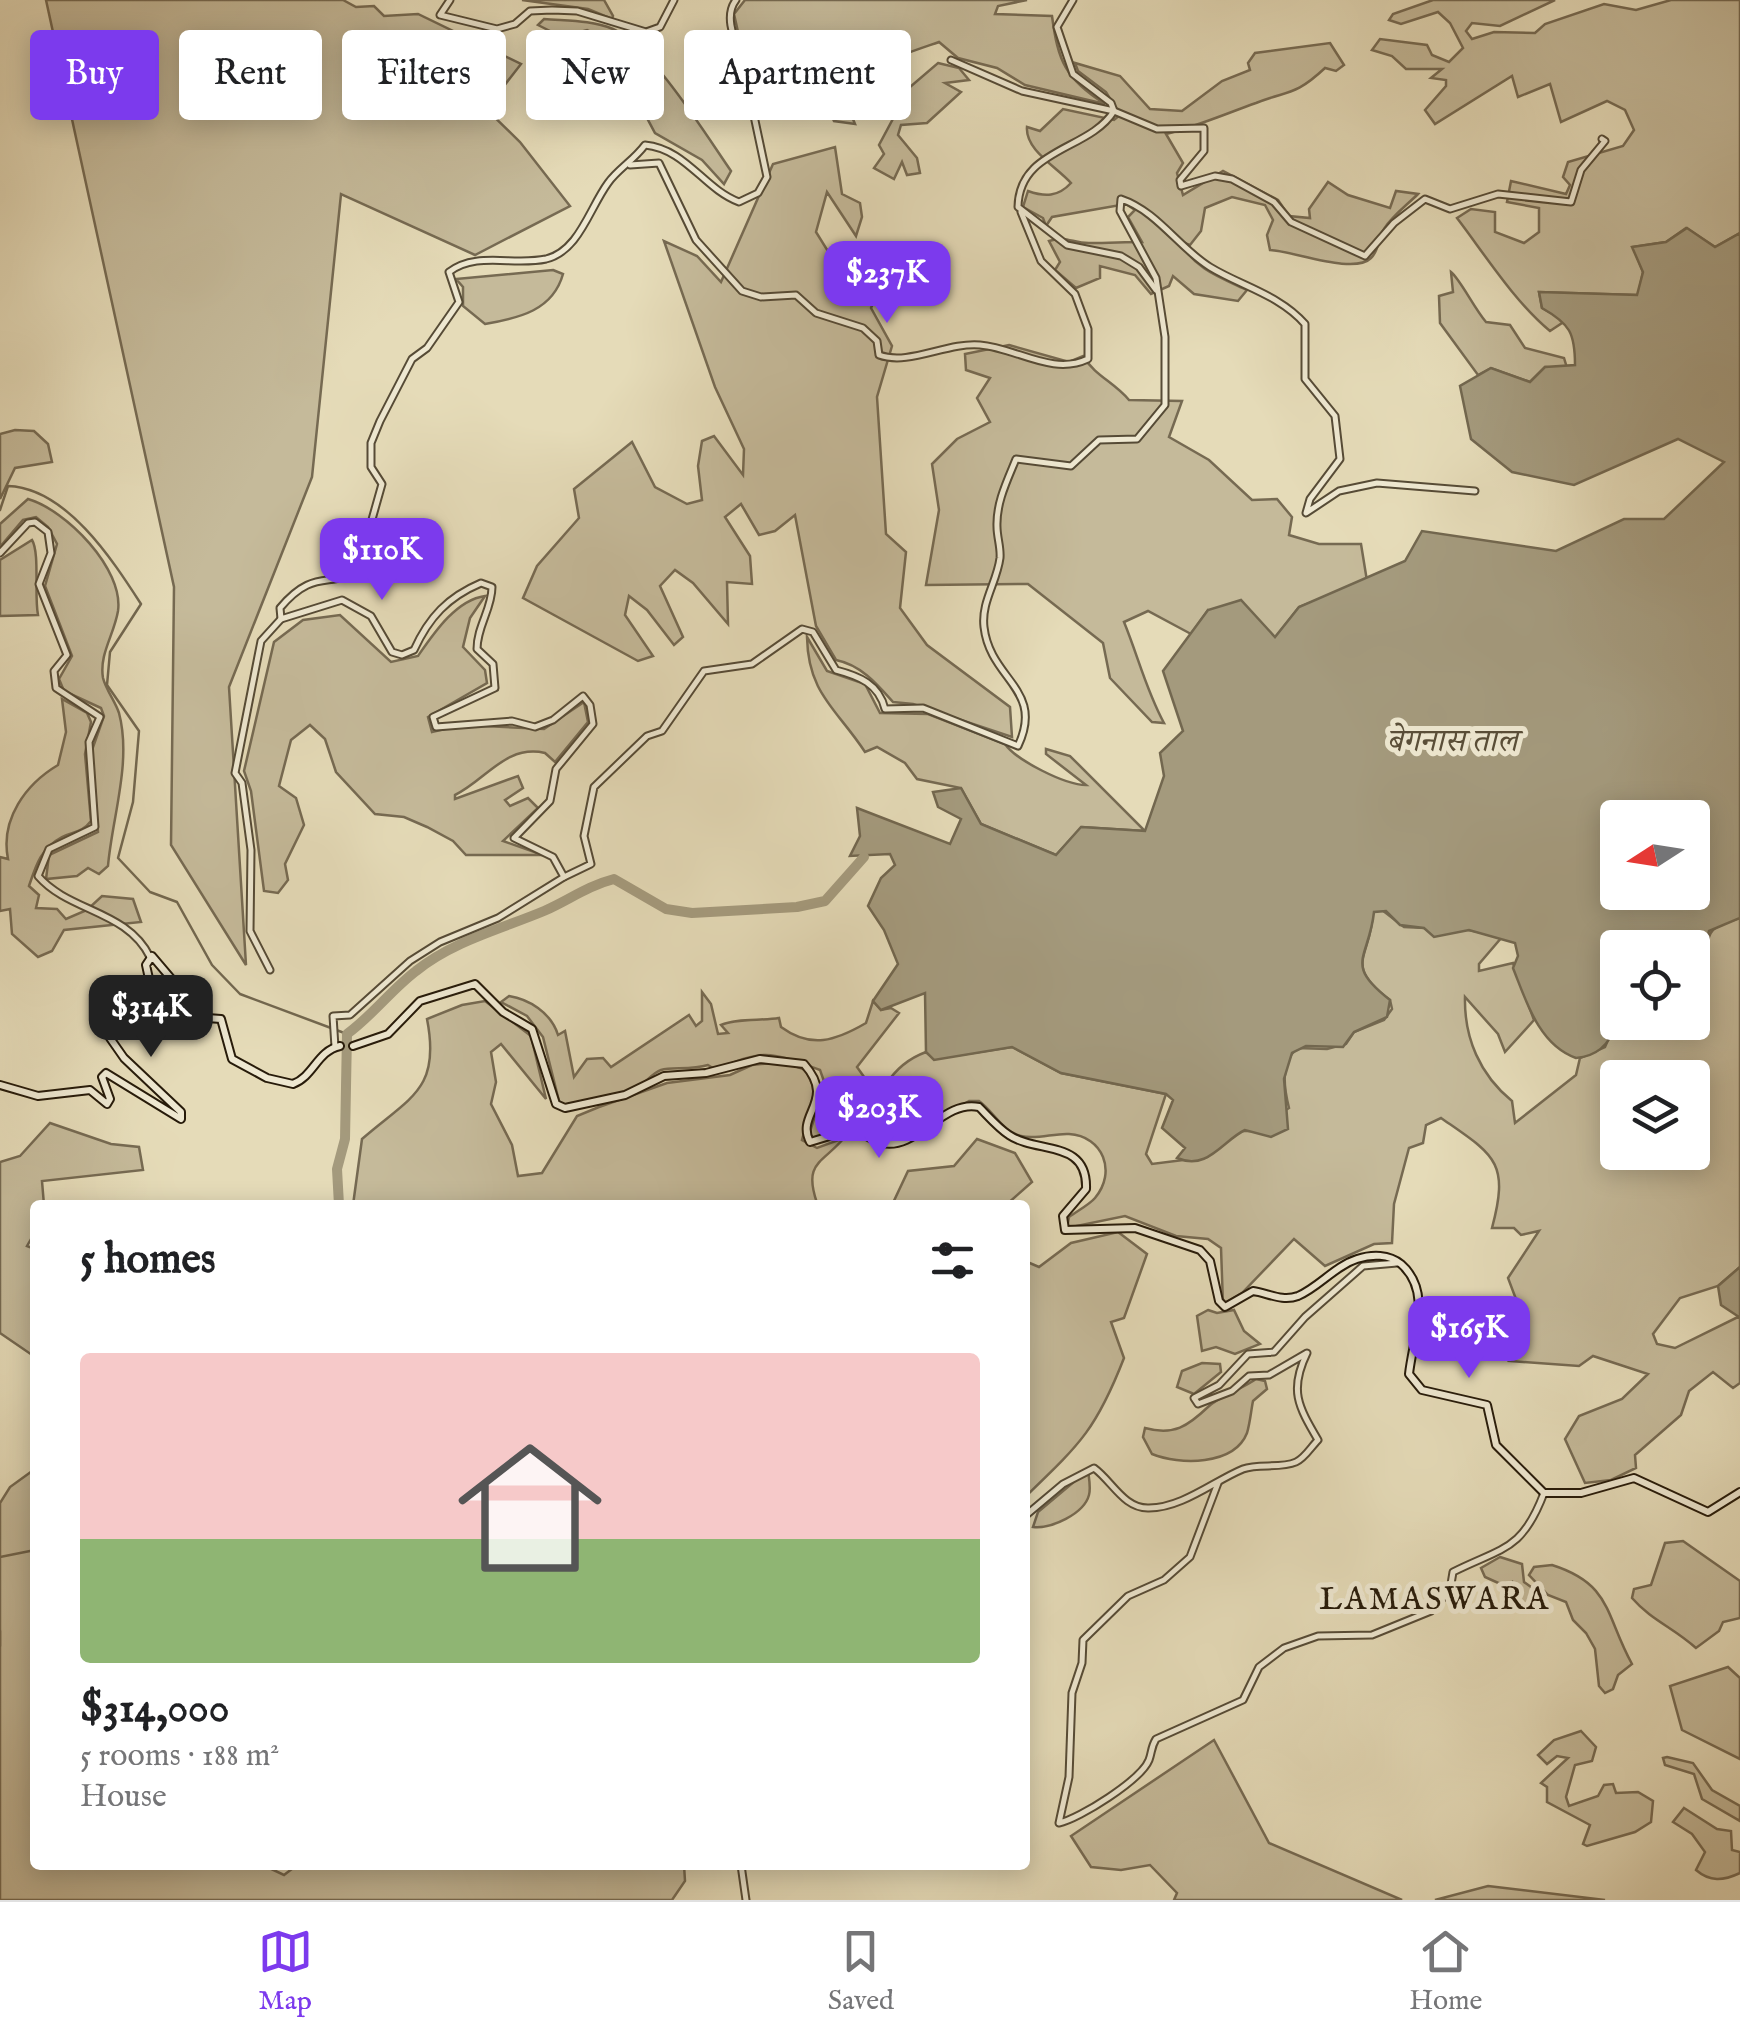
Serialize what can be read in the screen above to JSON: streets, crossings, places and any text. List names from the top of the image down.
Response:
{
  "districts": ["LAMASWARA"],
  "water": ["बेगनास ताल"],
  "north": "left",
  "page": {
    "chip": [
      "Buy",
      "Rent",
      "Filters",
      "New",
      "Apartment"
    ],
    "price": [
      "$237K",
      "$110K",
      "$314K",
      "$203K",
      "$165K"
    ],
    "heading": "5 homes",
    "list": [
      {
        "name": "$314,000",
        "note": "5 rooms · 188 m² · House"
      }
    ],
    "tabs": ["Map", "Saved", "Home"]
  }
}
